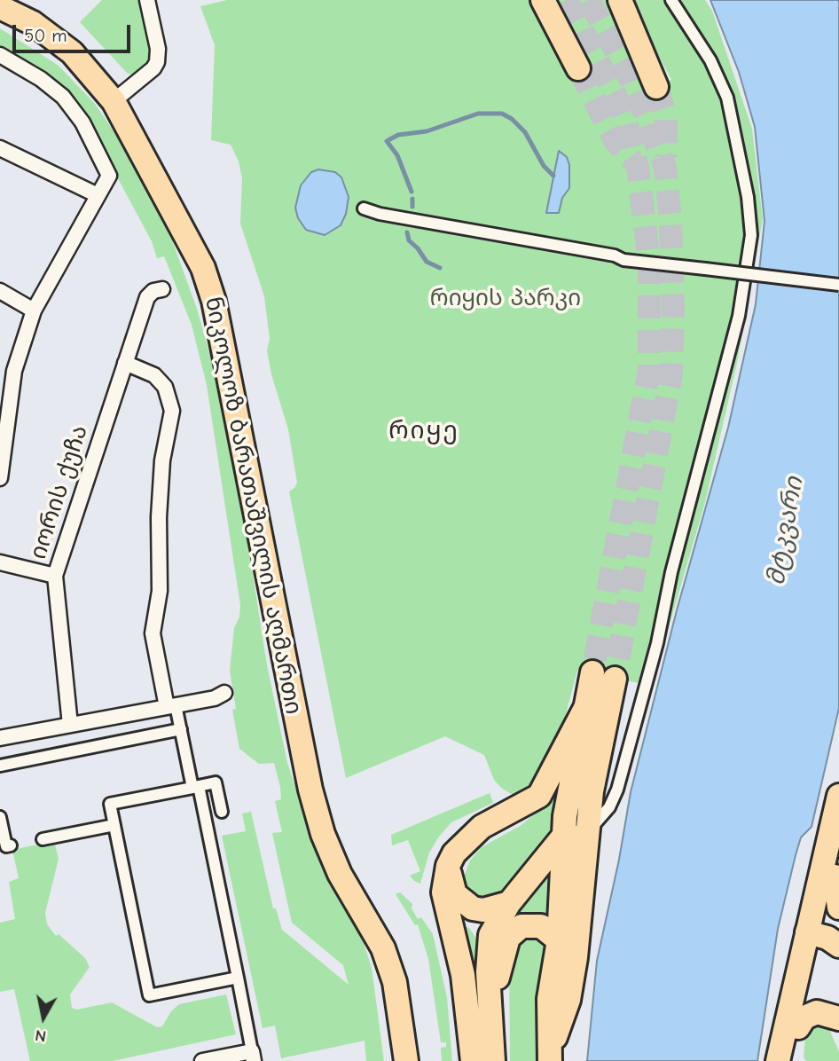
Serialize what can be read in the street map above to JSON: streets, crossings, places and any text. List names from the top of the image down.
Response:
{
  "streets": {
    "main road": ["ნიკოლოზ ბარათაშვილის აღმართი"],
    "street": ["იორის ქუჩა"]
  },
  "districts": ["რიყე"],
  "water": ["მტკვარი"],
  "parks": ["რიყის პარკი"],
  "scale_bar": "50 m",
  "north": "bottom"
}
